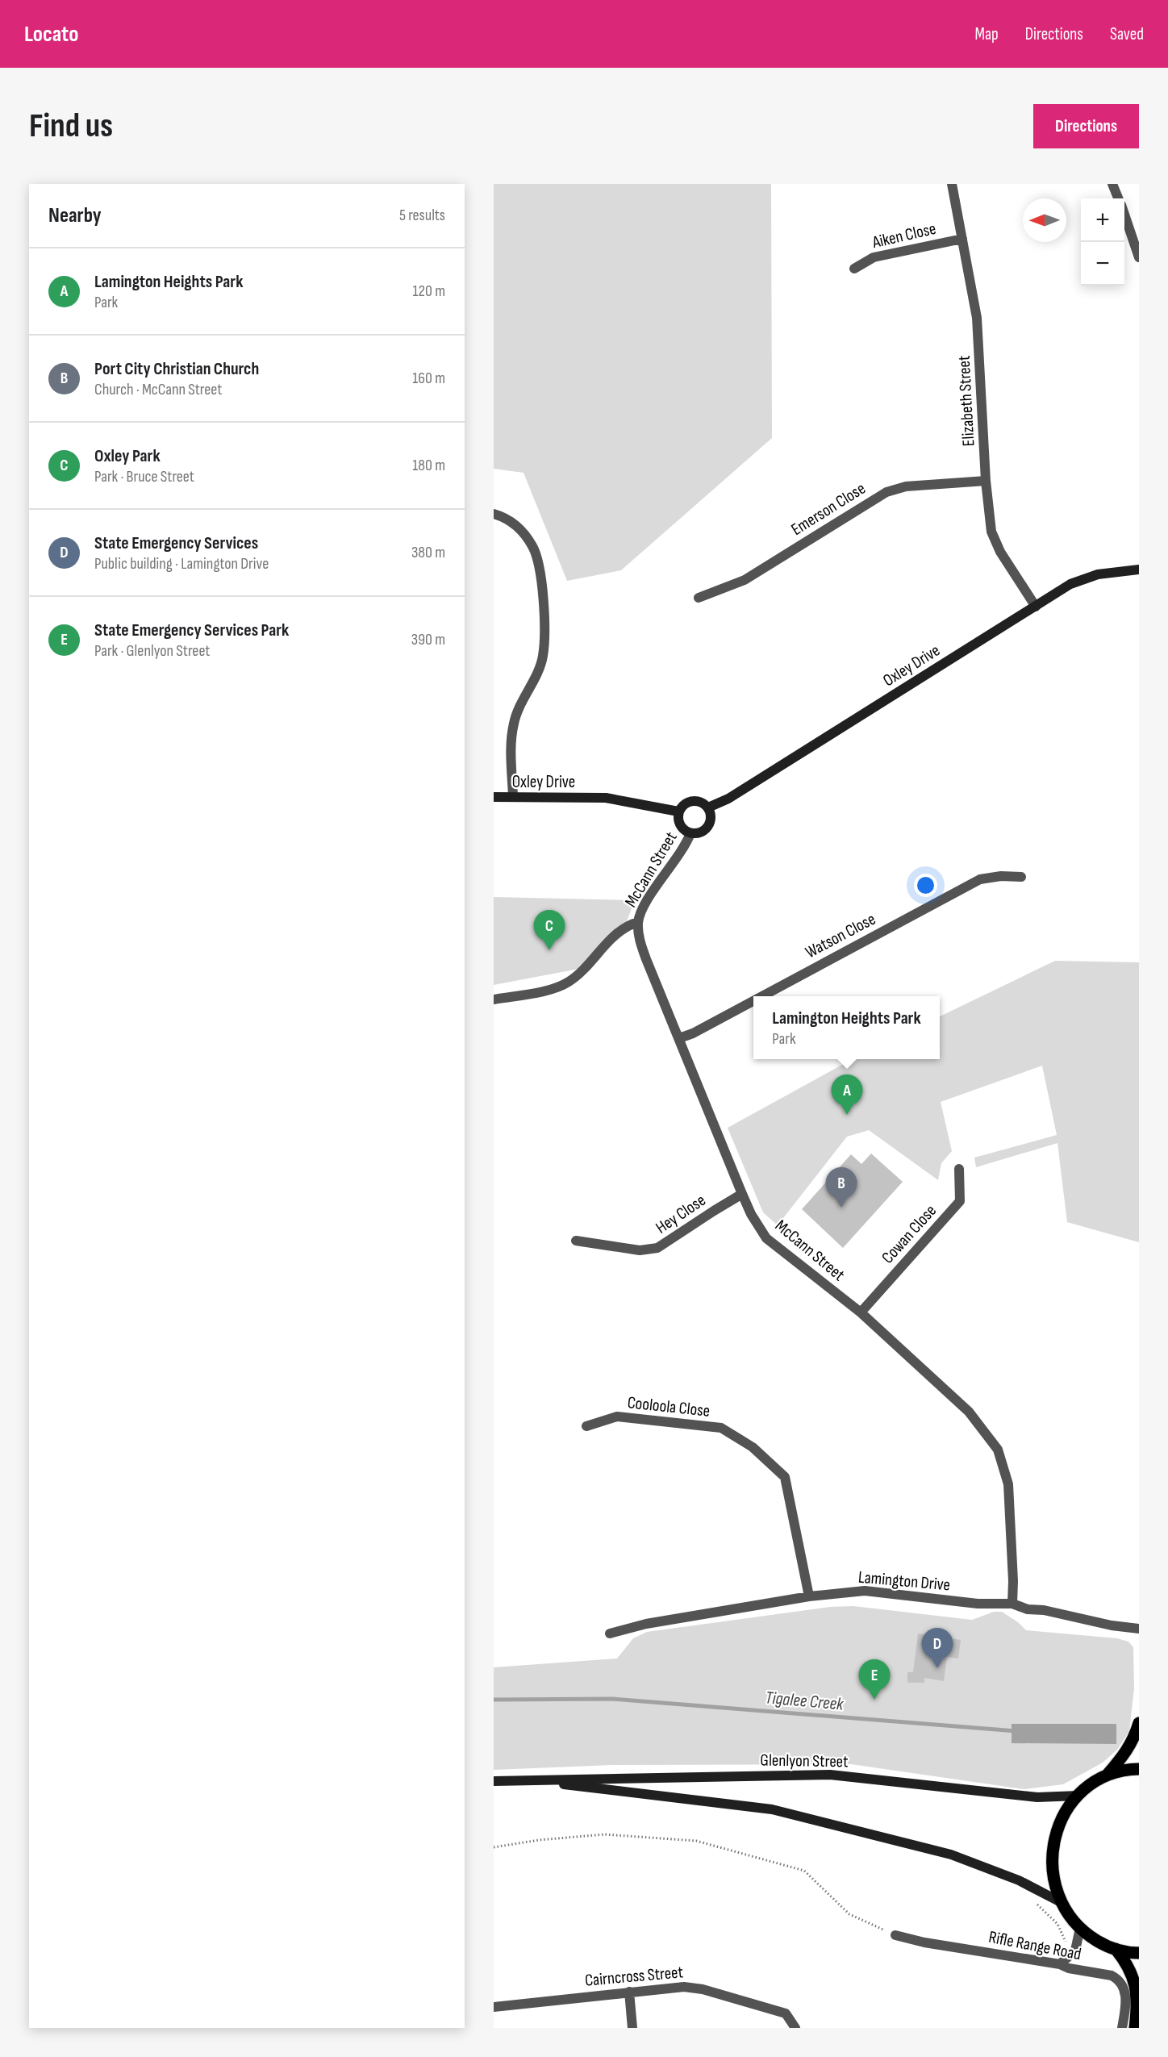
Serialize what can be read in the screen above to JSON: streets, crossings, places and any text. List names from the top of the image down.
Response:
{
  "streets": {
    "main road": ["Oxley Drive", "Glenlyon Street"],
    "street": [
      "Aiken Close",
      "Elizabeth Street",
      "Emerson Close",
      "McCann Street",
      "Watson Close",
      "Hey Close",
      "Cowan Close",
      "Cooloola Close",
      "Lamington Drive",
      "Rifle Range Road",
      "Cairncross Street"
    ]
  },
  "crossings": [
    ["Aiken Close", "Elizabeth Street"],
    ["Elizabeth Street", "Emerson Close"],
    ["Elizabeth Street", "Oxley Drive"],
    ["Oxley Drive", "McCann Street"],
    ["McCann Street", "Watson Close"],
    ["McCann Street", "Hey Close"],
    ["McCann Street", "Cowan Close"],
    ["McCann Street", "Lamington Drive"],
    ["Cooloola Close", "Lamington Drive"]
  ],
  "water": ["Tigalee Creek"],
  "north": "left",
  "page": {
    "header": "Locato",
    "nav": ["Map", "Directions", "Saved"],
    "buttons": "Directions",
    "title": "Find us",
    "heading": ["Nearby", "5 results"],
    "map_buttons": ["+", "−"],
    "list": [
      {
        "mark": "A",
        "name": "Lamington Heights Park",
        "note": "Park",
        "value": "120 m"
      },
      {
        "mark": "B",
        "name": "Port City Christian Church",
        "note": "Church · McCann Street",
        "value": "160 m"
      },
      {
        "mark": "C",
        "name": "Oxley Park",
        "note": "Park · Bruce Street",
        "value": "180 m"
      },
      {
        "mark": "D",
        "name": "State Emergency Services",
        "note": "Public building · Lamington Drive",
        "value": "380 m"
      },
      {
        "mark": "E",
        "name": "State Emergency Services Park",
        "note": "Park · Glenlyon Street",
        "value": "390 m"
      }
    ],
    "pins": [
      "C",
      "A",
      "B",
      "D",
      "E"
    ],
    "popup": ["Lamington Heights Park", "Park"]
  }
}
